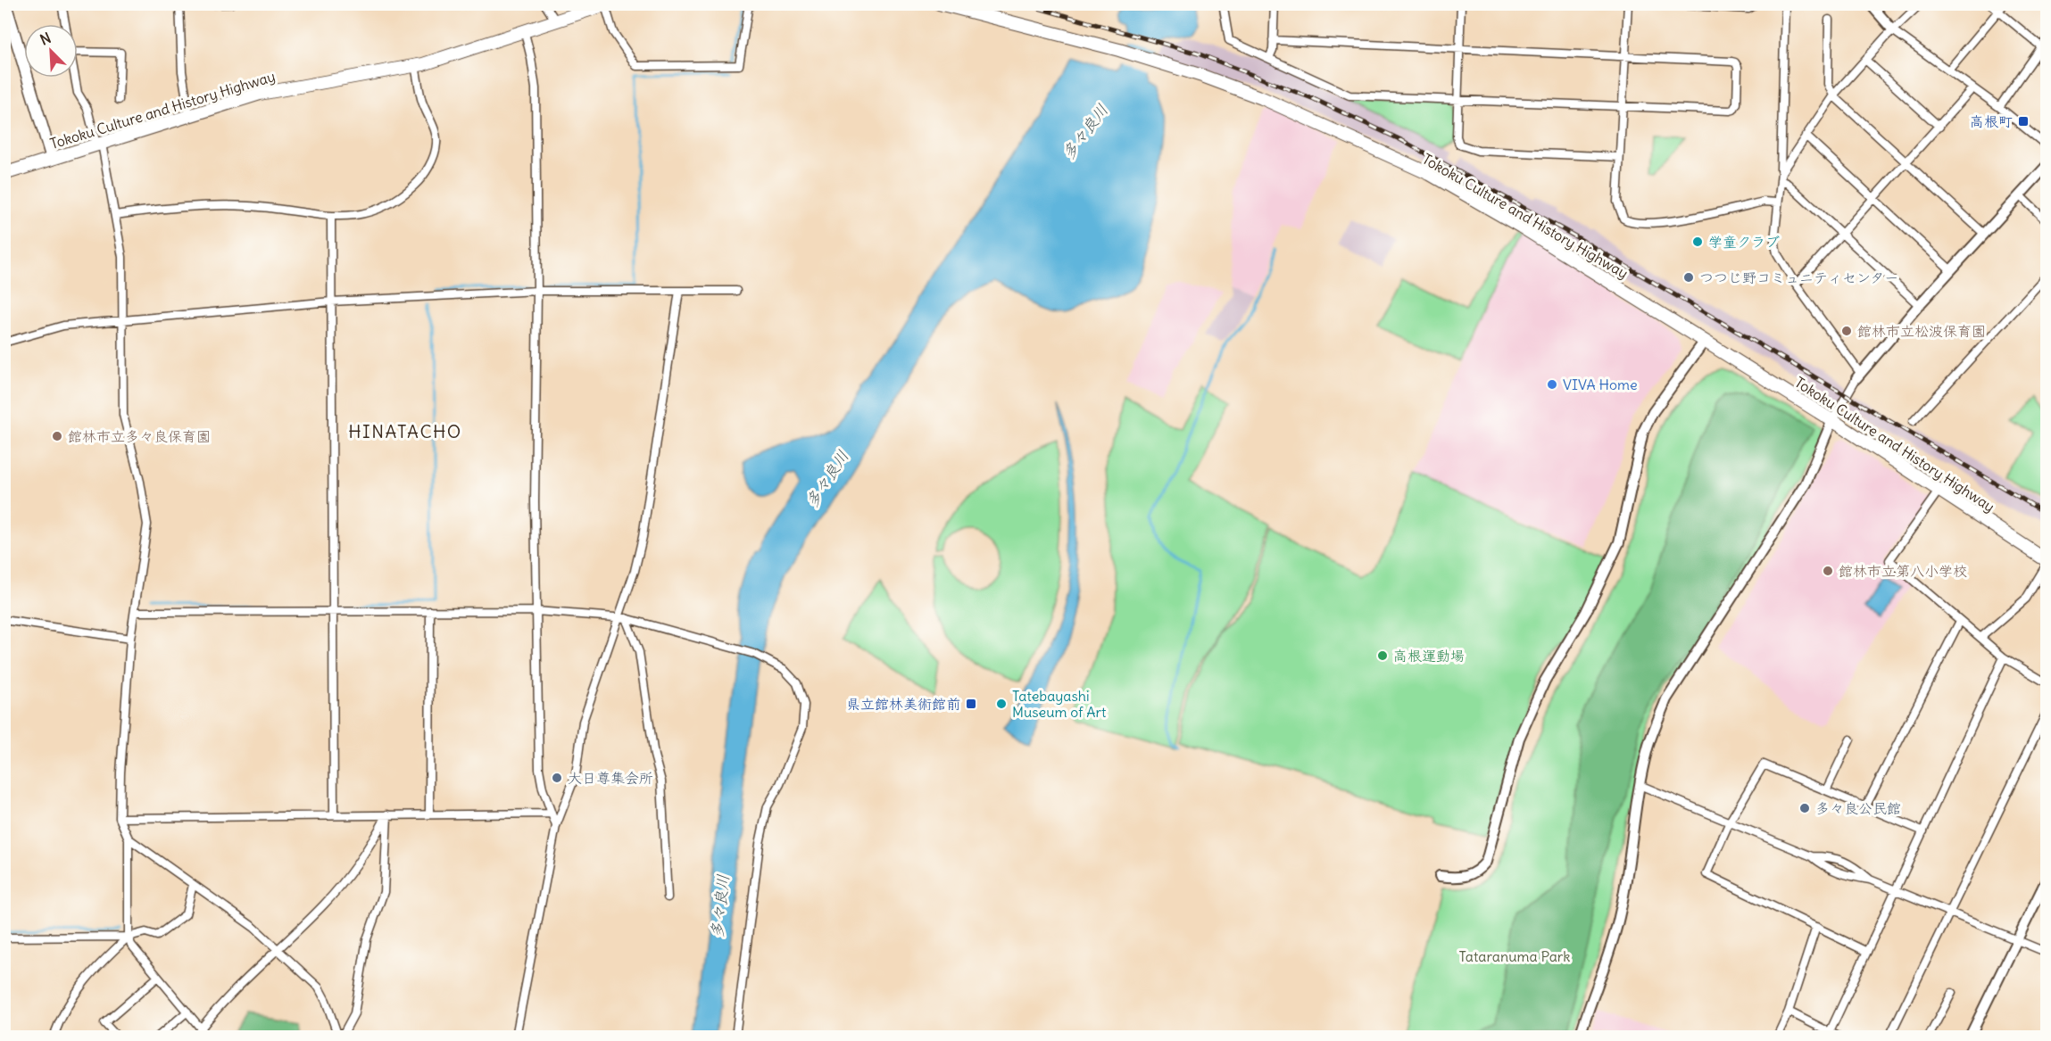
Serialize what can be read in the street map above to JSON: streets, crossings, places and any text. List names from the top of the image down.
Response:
{
  "streets": {
    "highway": ["Tokoku Culture and History Highway"]
  },
  "districts": ["HINATACHO"],
  "water": ["多々良川"],
  "parks": ["Tataranuma Park"],
  "places": {
    "transit": ["高根町", "県立館林美術館前"],
    "other": [
      "学童クラブ",
      "つつじ野コミュニティセンター",
      "館林市立松波保育園",
      "VIVA Home",
      "館林市立多々良保育園",
      "館林市立第八小学校",
      "高根運動場",
      "Tatebayashi Museum of Art",
      "大日尊集会所",
      "多々良公民館"
    ]
  },
  "north": "top left"
}
